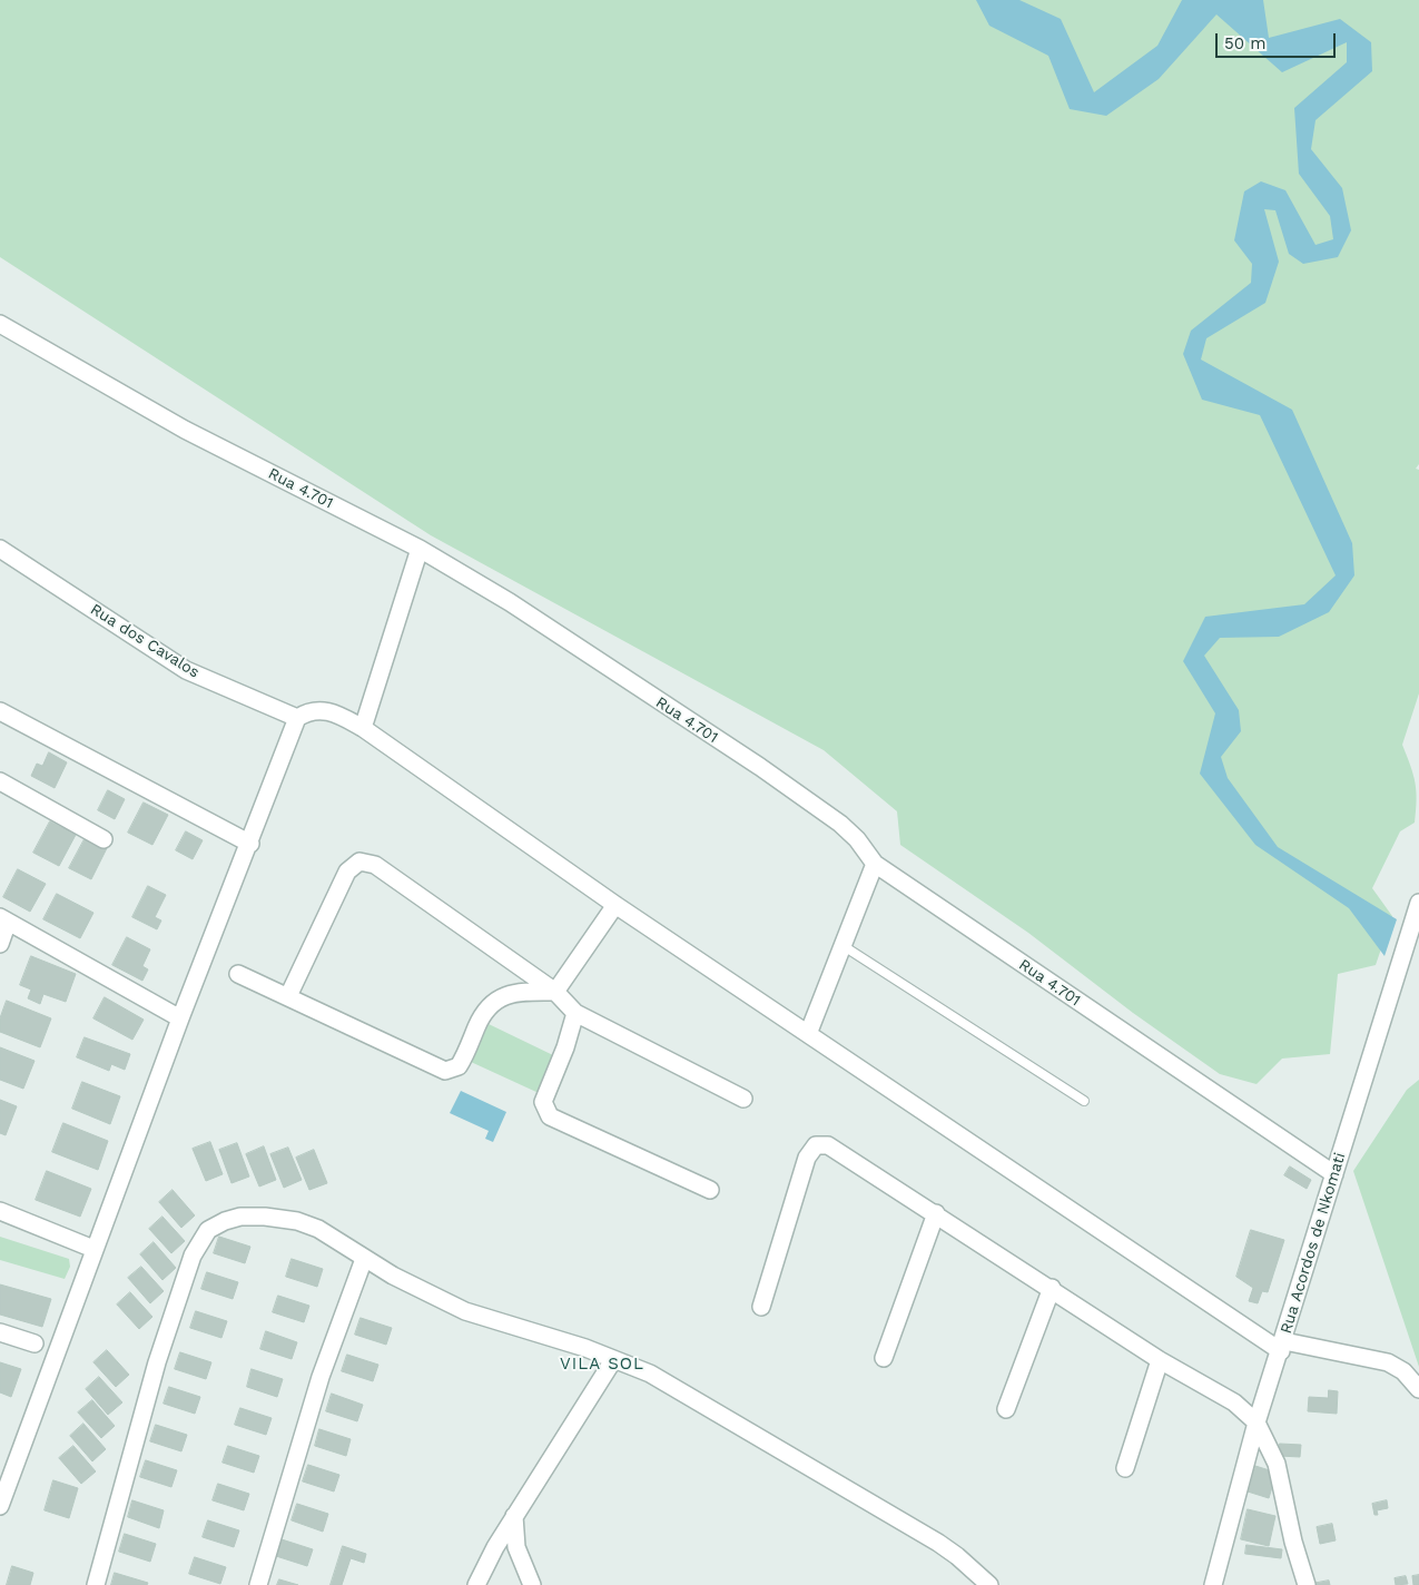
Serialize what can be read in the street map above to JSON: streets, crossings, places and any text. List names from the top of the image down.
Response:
{
  "streets": {
    "street": ["Rua 4.701", "Rua dos Cavalos", "Rua Acordos de Nkomati"]
  },
  "crossings": [
    ["Rua 4.701", "Rua Acordos de Nkomati"]
  ],
  "districts": ["VILA SOL"],
  "scale_bar": "50 m"
}
